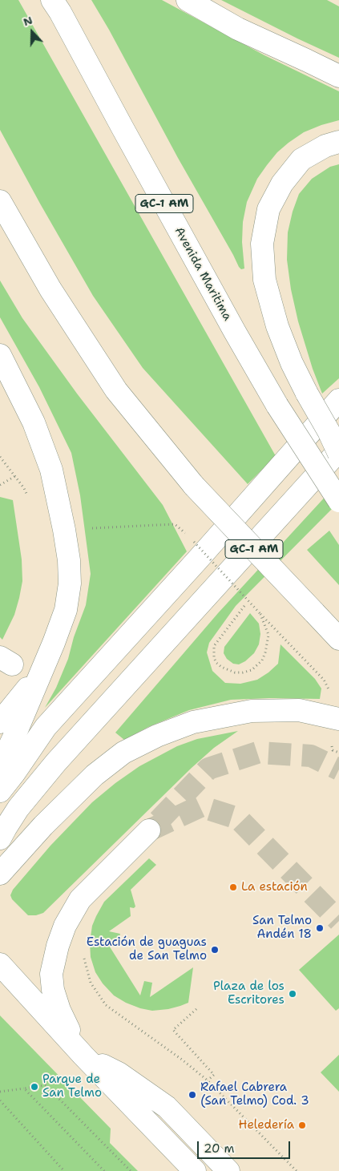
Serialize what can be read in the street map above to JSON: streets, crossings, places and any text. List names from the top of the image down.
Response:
{
  "streets": {
    "main road": ["GC-1 AM", "Avenida Maritima"]
  },
  "places": [
    "La estación",
    "San Telmo Andén 18",
    "Estación de guaguas de San Telmo",
    "Plaza de los Escritores",
    "Parque de San Telmo",
    "Rafael Cabrera (San Telmo) Cod. 3",
    "Heledería"
  ],
  "scale_bar": "20 m",
  "north": "top"
}
